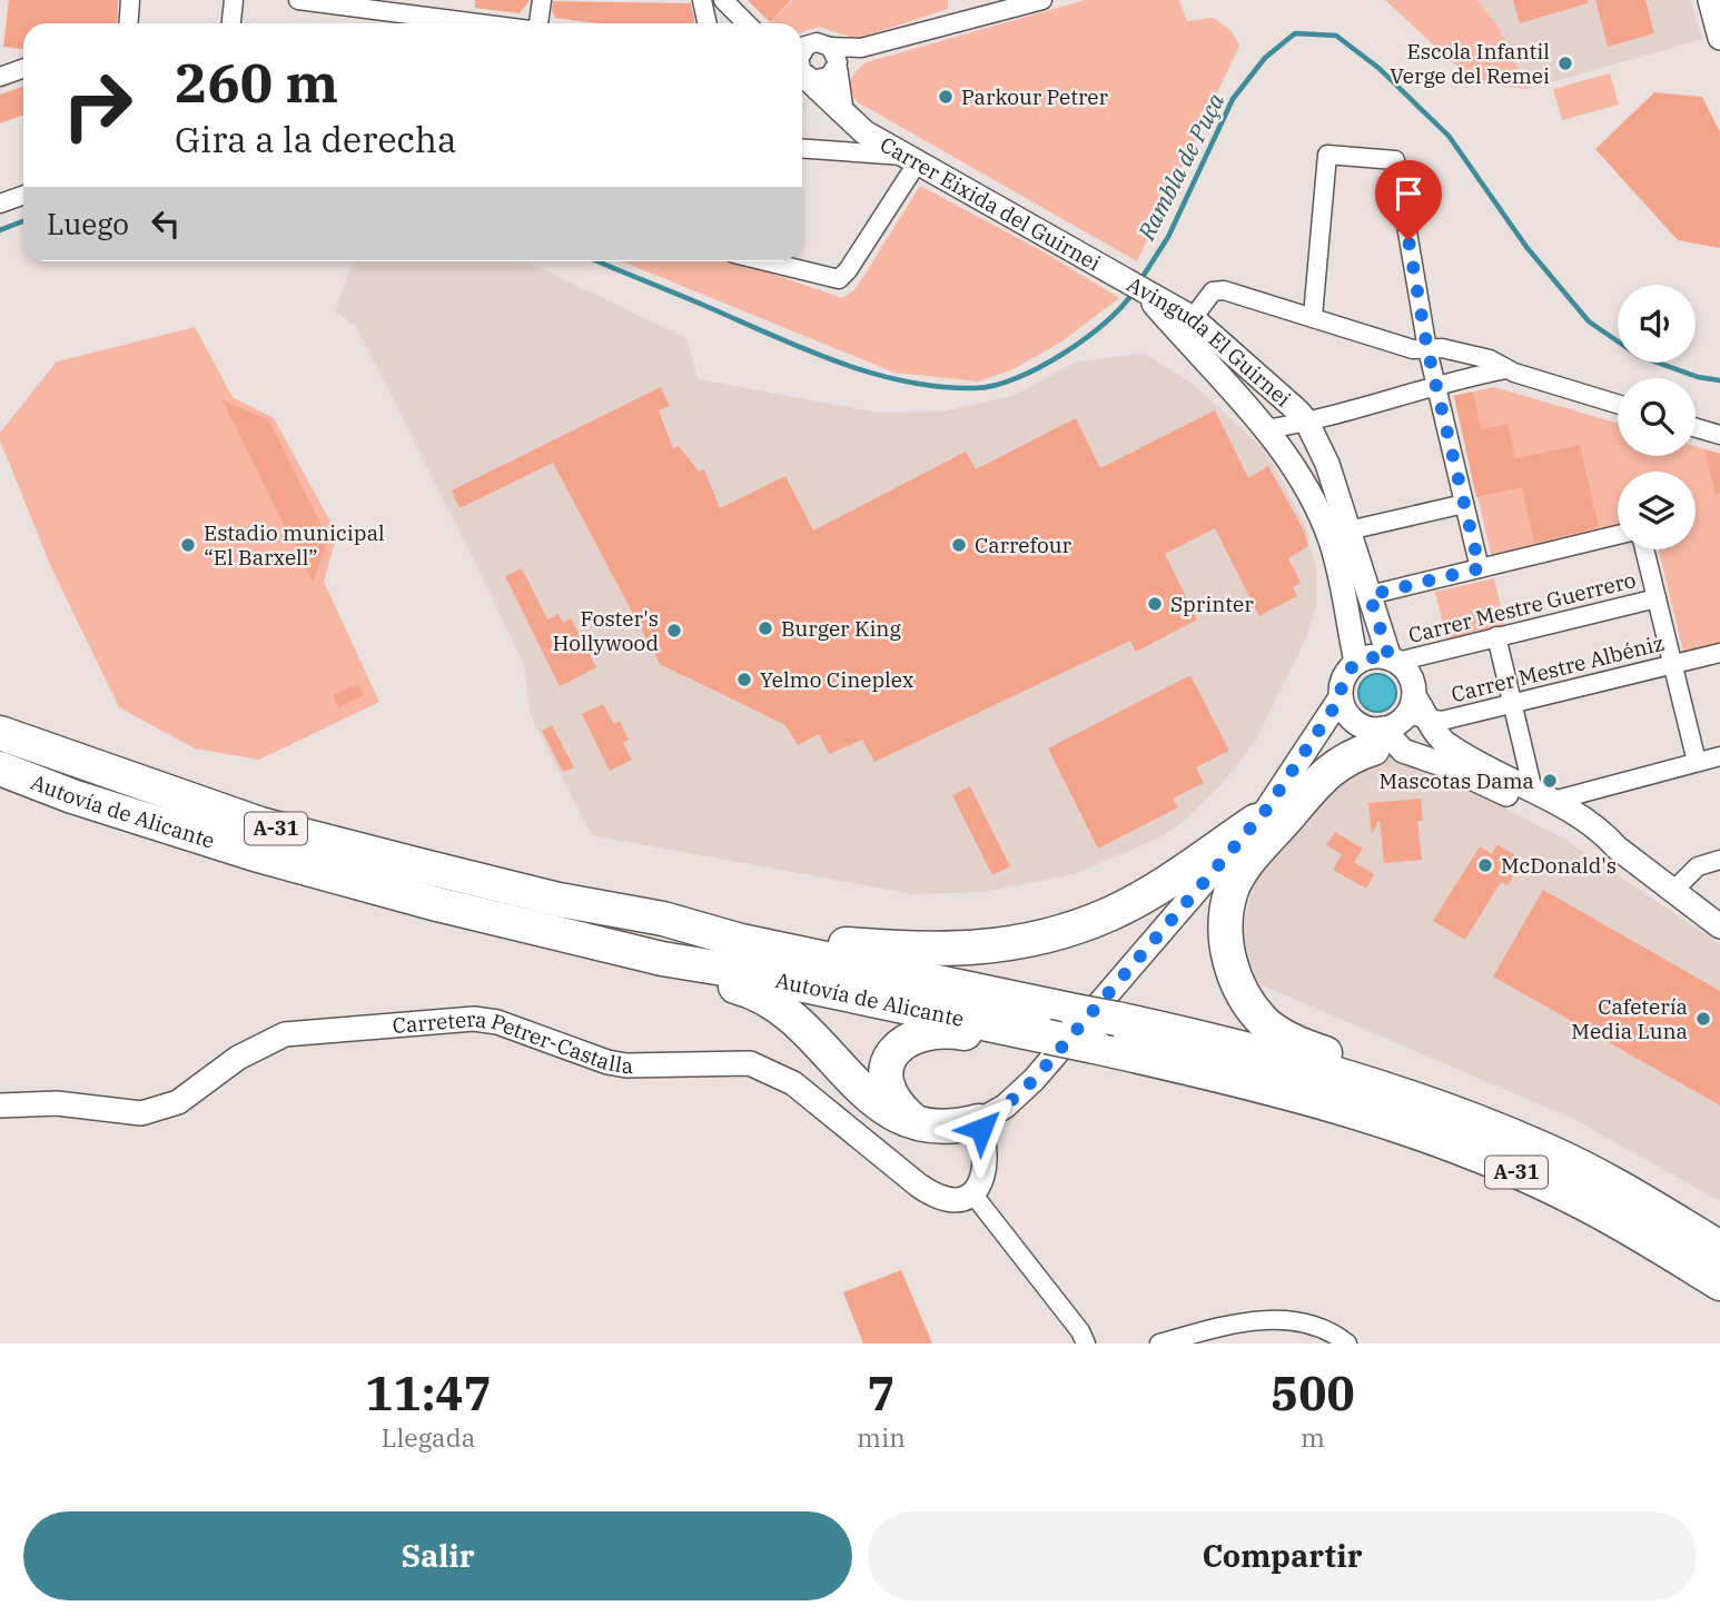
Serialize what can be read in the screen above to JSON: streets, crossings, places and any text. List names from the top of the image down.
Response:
{
  "streets": {
    "highway": ["Autovía de Alicante", "A-31"],
    "street": [
      "Carrer Eixida del Guirnei",
      "Avinguda El Guirnei",
      "Carrer Mestre Guerrero",
      "Carrer Mestre Albéniz",
      "Carretera Petrer-Castalla"
    ]
  },
  "crossings": [
    ["Carrer Eixida del Guirnei", "Avinguda El Guirnei"],
    ["Avinguda El Guirnei", "Carrer Mestre Guerrero"]
  ],
  "water": ["Rambla de Puça"],
  "places": [
    "Escola Infantil Verge del Remei",
    "Parkour Petrer",
    "Estadio municipal “El Barxell”",
    "Carrefour",
    "Sprinter",
    "Burger King",
    "Foster's Hollywood",
    "Yelmo Cineplex",
    "Mascotas Dama",
    "McDonald's",
    "Cafetería Media Luna"
  ],
  "page": {
    "turn": ["260 m", "Gira a la derecha"],
    "then": "Luego",
    "eta": [
      "11:47",
      "Llegada",
      "7",
      "min",
      "500",
      "m"
    ],
    "buttons": ["Salir", "Compartir"]
  }
}
